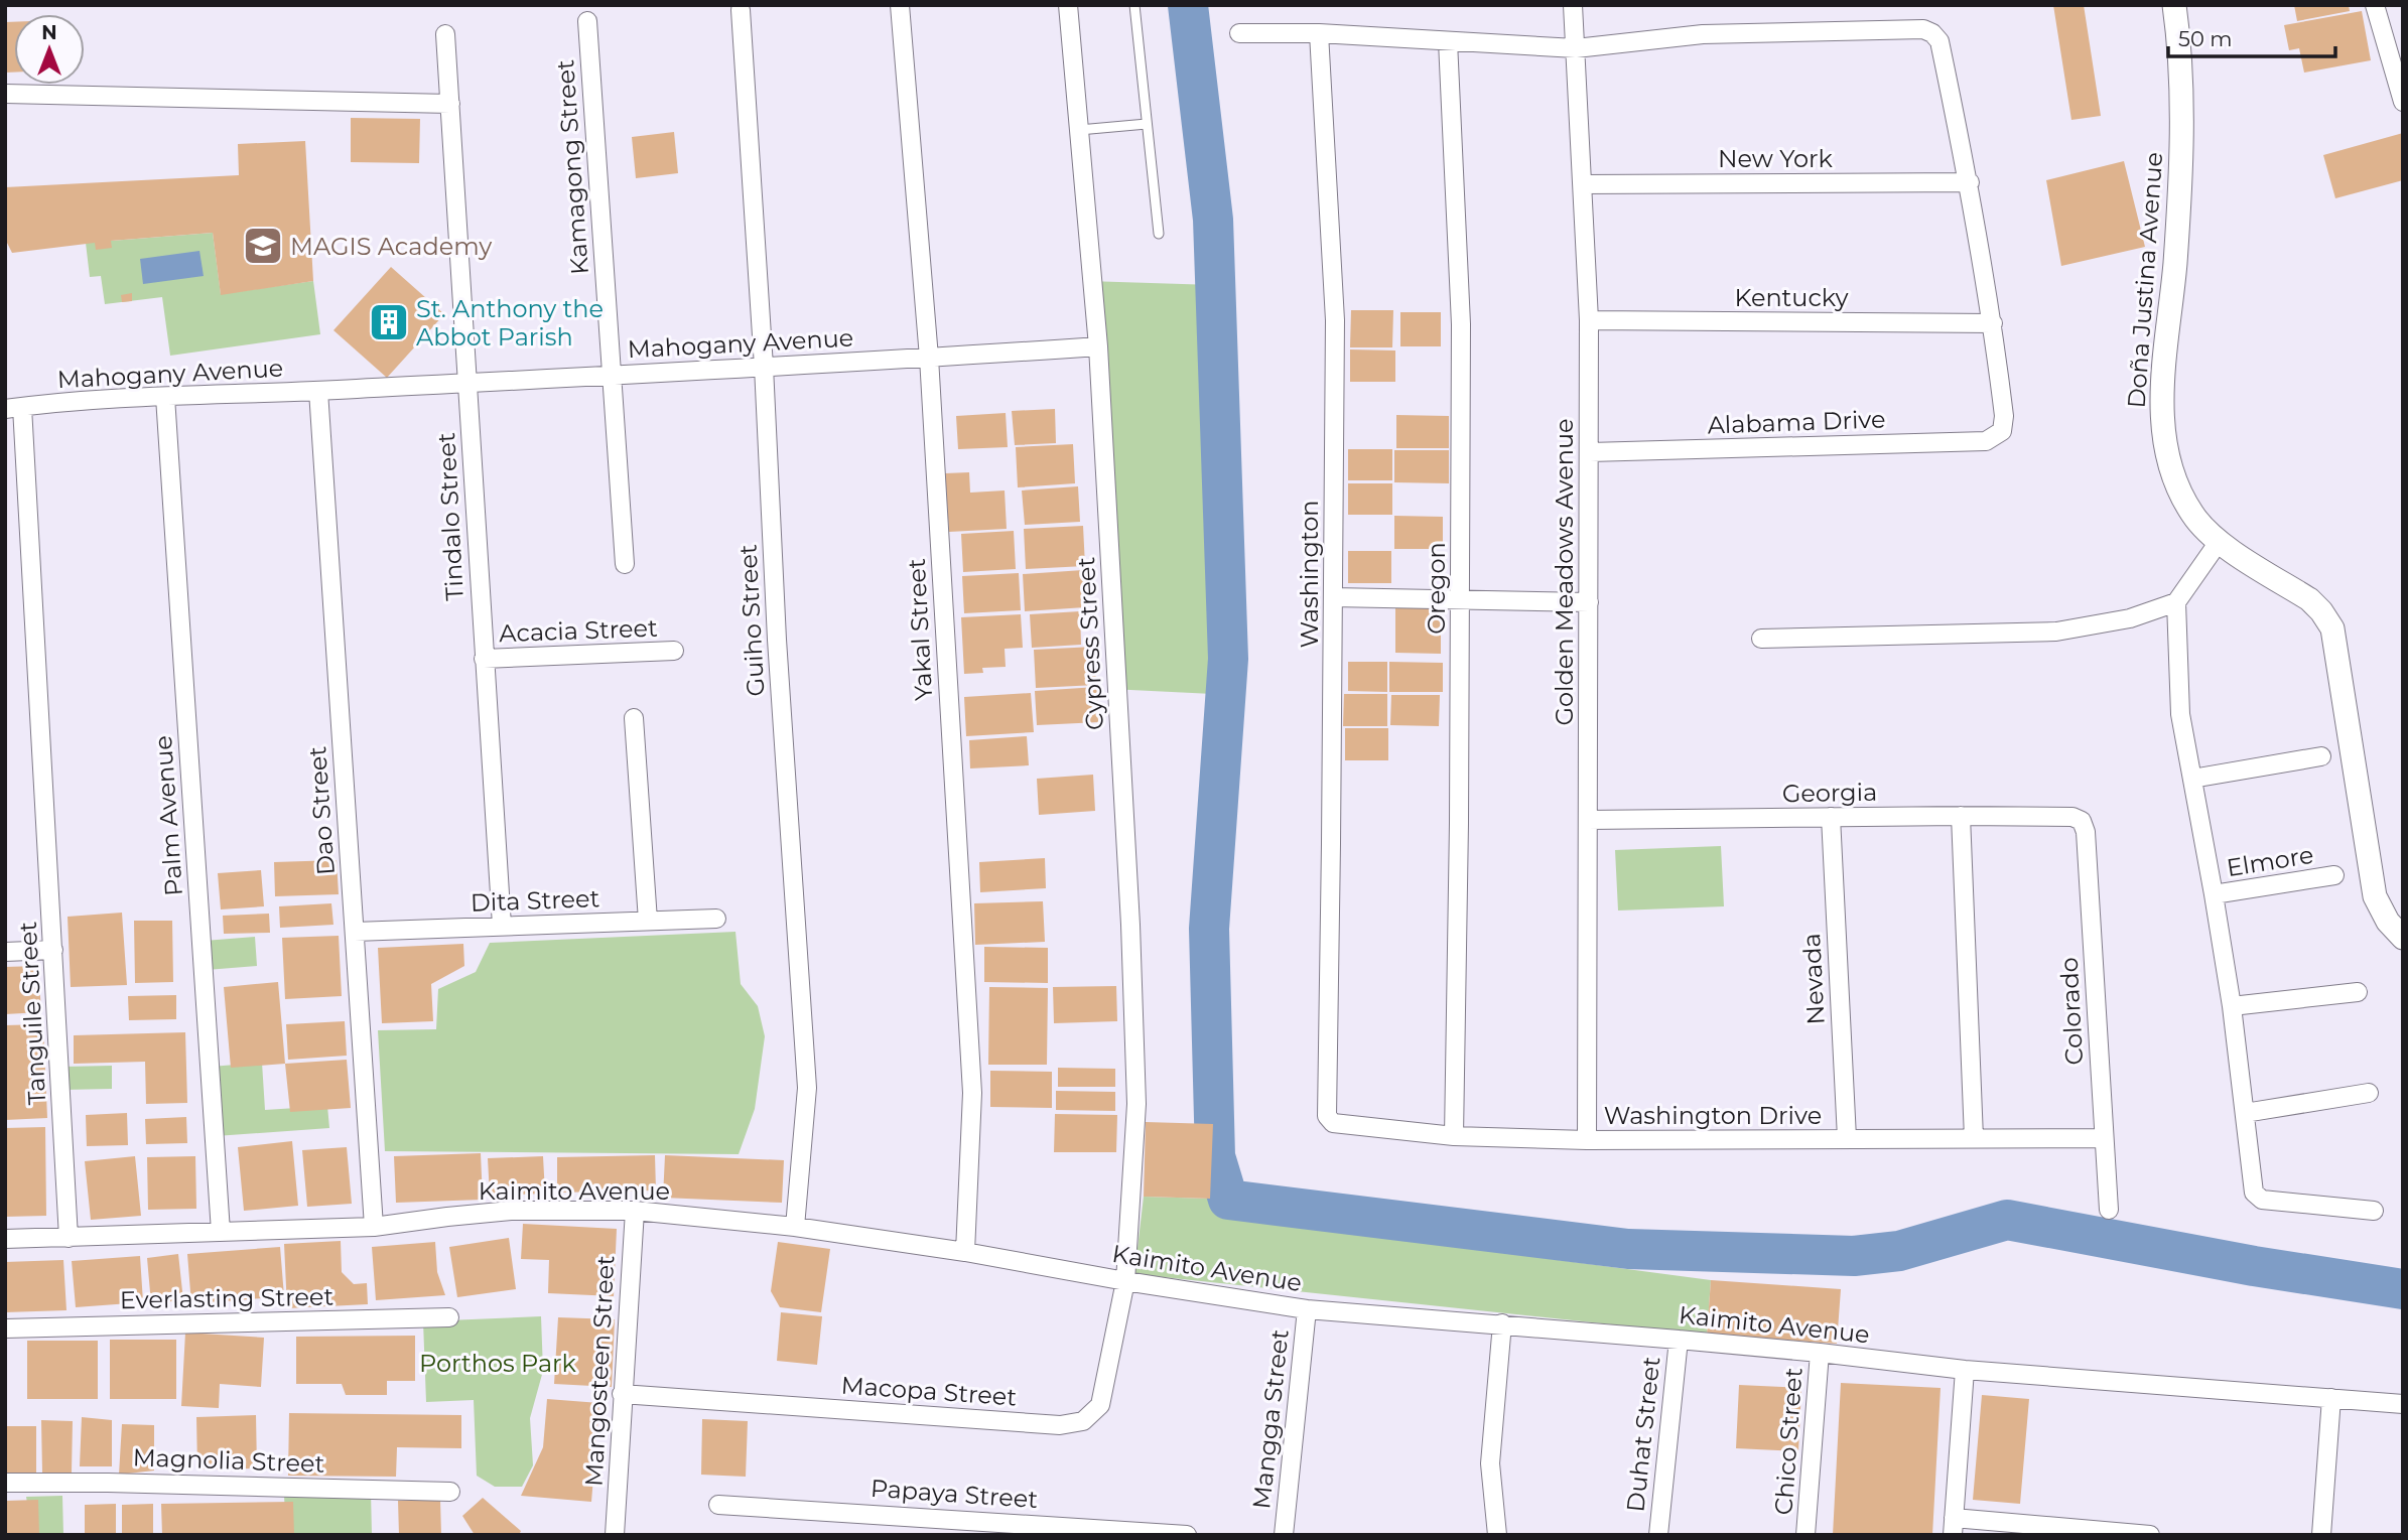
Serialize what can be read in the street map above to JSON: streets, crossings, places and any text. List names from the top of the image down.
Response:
{
  "streets": {
    "street": [
      "New York",
      "Kamagong Street",
      "Doña Justina Avenue",
      "Kentucky",
      "Mahogany Avenue",
      "Alabama Drive",
      "Tindalo Street",
      "Golden Meadows Avenue",
      "Washington",
      "Oregon",
      "Guiho Street",
      "Yakal Street",
      "Acacia Street",
      "Cypress Street",
      "Georgia",
      "Dao Street",
      "Palm Avenue",
      "Elmore",
      "Dita Street",
      "Nevada",
      "Colorado",
      "Tanguile Street",
      "Washington Drive",
      "Kaimito Avenue",
      "Everlasting Street",
      "Mangosteen Street",
      "Macopa Street",
      "Mangga Street",
      "Duhat Street",
      "Chico Street",
      "Magnolia Street",
      "Papaya Street"
    ]
  },
  "crossings": [
    ["New York", "Golden Meadows Avenue"],
    ["Kamagong Street", "Mahogany Avenue"],
    ["Kentucky", "Alabama Drive"],
    ["Kentucky", "Golden Meadows Avenue"],
    ["Mahogany Avenue", "Tindalo Street"],
    ["Mahogany Avenue", "Guiho Street"],
    ["Mahogany Avenue", "Yakal Street"],
    ["Mahogany Avenue", "Cypress Street"],
    ["Mahogany Avenue", "Dao Street"],
    ["Mahogany Avenue", "Palm Avenue"],
    ["Mahogany Avenue", "Tanguile Street"],
    ["Alabama Drive", "Golden Meadows Avenue"],
    ["Tindalo Street", "Acacia Street"],
    ["Tindalo Street", "Dita Street"],
    ["Golden Meadows Avenue", "Georgia"],
    ["Golden Meadows Avenue", "Washington Drive"],
    ["Washington", "Washington Drive"],
    ["Oregon", "Washington Drive"],
    ["Guiho Street", "Kaimito Avenue"],
    ["Yakal Street", "Kaimito Avenue"],
    ["Cypress Street", "Kaimito Avenue"],
    ["Cypress Street", "Macopa Street"],
    ["Georgia", "Nevada"],
    ["Georgia", "Colorado"],
    ["Dao Street", "Dita Street"],
    ["Dao Street", "Kaimito Avenue"],
    ["Palm Avenue", "Kaimito Avenue"],
    ["Nevada", "Washington Drive"],
    ["Colorado", "Washington Drive"],
    ["Tanguile Street", "Kaimito Avenue"],
    ["Kaimito Avenue", "Mangosteen Street"],
    ["Kaimito Avenue", "Macopa Street"],
    ["Kaimito Avenue", "Mangga Street"],
    ["Kaimito Avenue", "Duhat Street"],
    ["Kaimito Avenue", "Chico Street"],
    ["Mangosteen Street", "Macopa Street"]
  ],
  "parks": ["Porthos Park"],
  "places": {
    "school or university": ["MAGIS Academy"],
    "building": ["St. Anthony the Abbot Parish"]
  },
  "scale_bar": "50 m",
  "north": "top"
}
